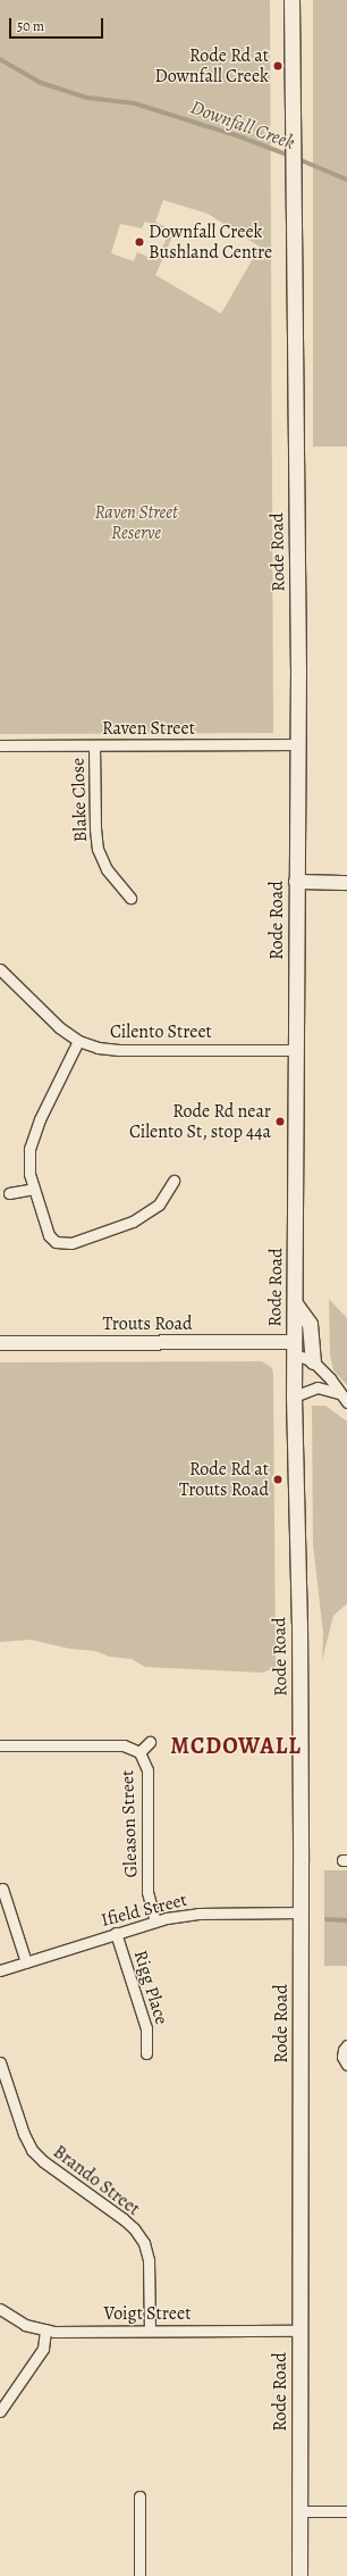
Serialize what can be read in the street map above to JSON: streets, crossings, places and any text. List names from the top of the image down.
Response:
{
  "streets": {
    "main road": ["Rode Road"],
    "street": [
      "Raven Street",
      "Blake Close",
      "Cilento Street",
      "Trouts Road",
      "Gleason Street",
      "Ifield Street",
      "Rigg Place",
      "Brando Street",
      "Voigt Street"
    ]
  },
  "crossings": [
    ["Rode Road", "Raven Street"],
    ["Rode Road", "Cilento Street"],
    ["Rode Road", "Trouts Road"],
    ["Rode Road", "Ifield Street"],
    ["Rode Road", "Voigt Street"],
    ["Raven Street", "Blake Close"],
    ["Gleason Street", "Ifield Street"],
    ["Ifield Street", "Rigg Place"],
    ["Brando Street", "Voigt Street"]
  ],
  "districts": ["MCDOWALL"],
  "water": ["Downfall Creek"],
  "parks": ["Raven Street Reserve"],
  "places": [
    "Rode Rd at Downfall Creek",
    "Downfall Creek Bushland Centre",
    "Rode Rd near Cilento St, stop 44a",
    "Rode Rd at Trouts Road"
  ],
  "scale_bar": "50 m"
}
